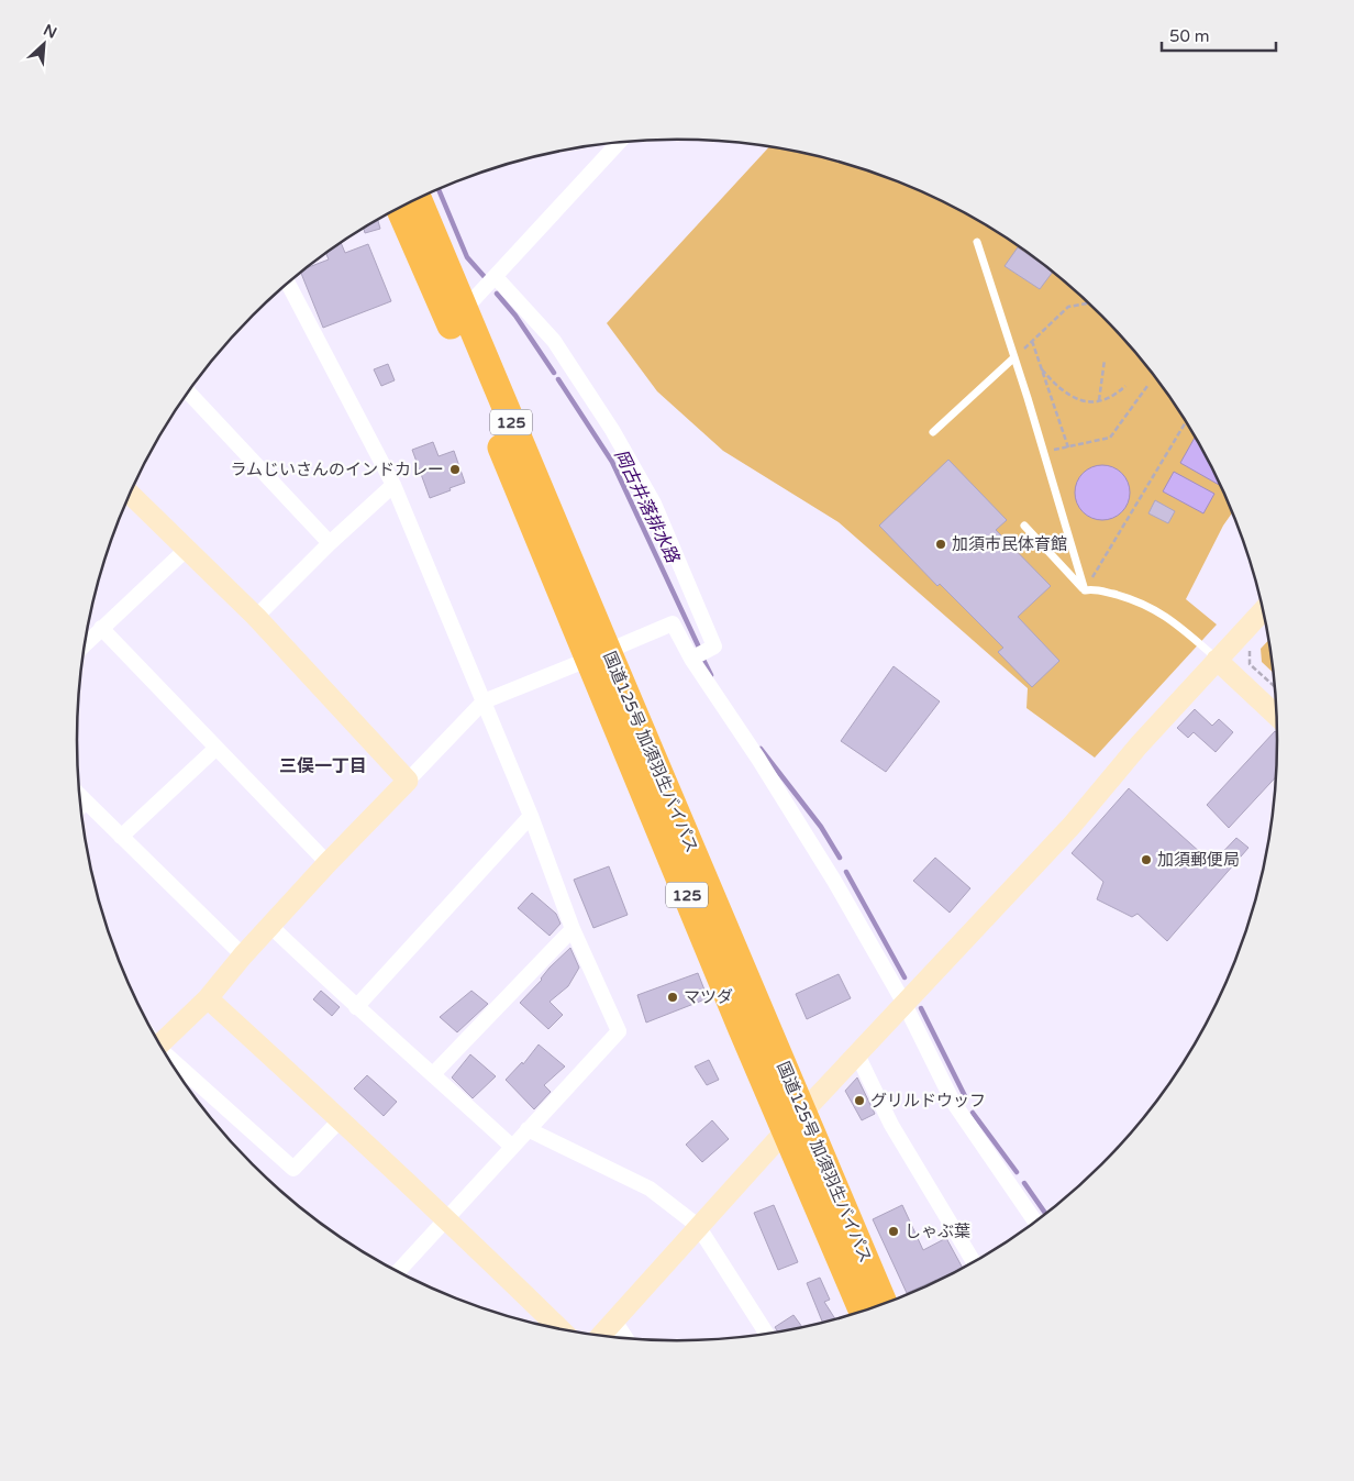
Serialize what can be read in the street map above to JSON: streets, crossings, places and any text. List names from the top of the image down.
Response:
{
  "streets": {
    "highway": ["125", "国道125号 加須羽生バイパス"]
  },
  "districts": ["三俣一丁目"],
  "water": ["岡古井落排水路"],
  "places": [
    "ラムじいさんのインドカレー",
    "加須市民体育館",
    "加須郵便局",
    "マツダ",
    "グリルドウッフ",
    "しゃぶ葉"
  ],
  "scale_bar": "50 m",
  "north": "top right"
}
